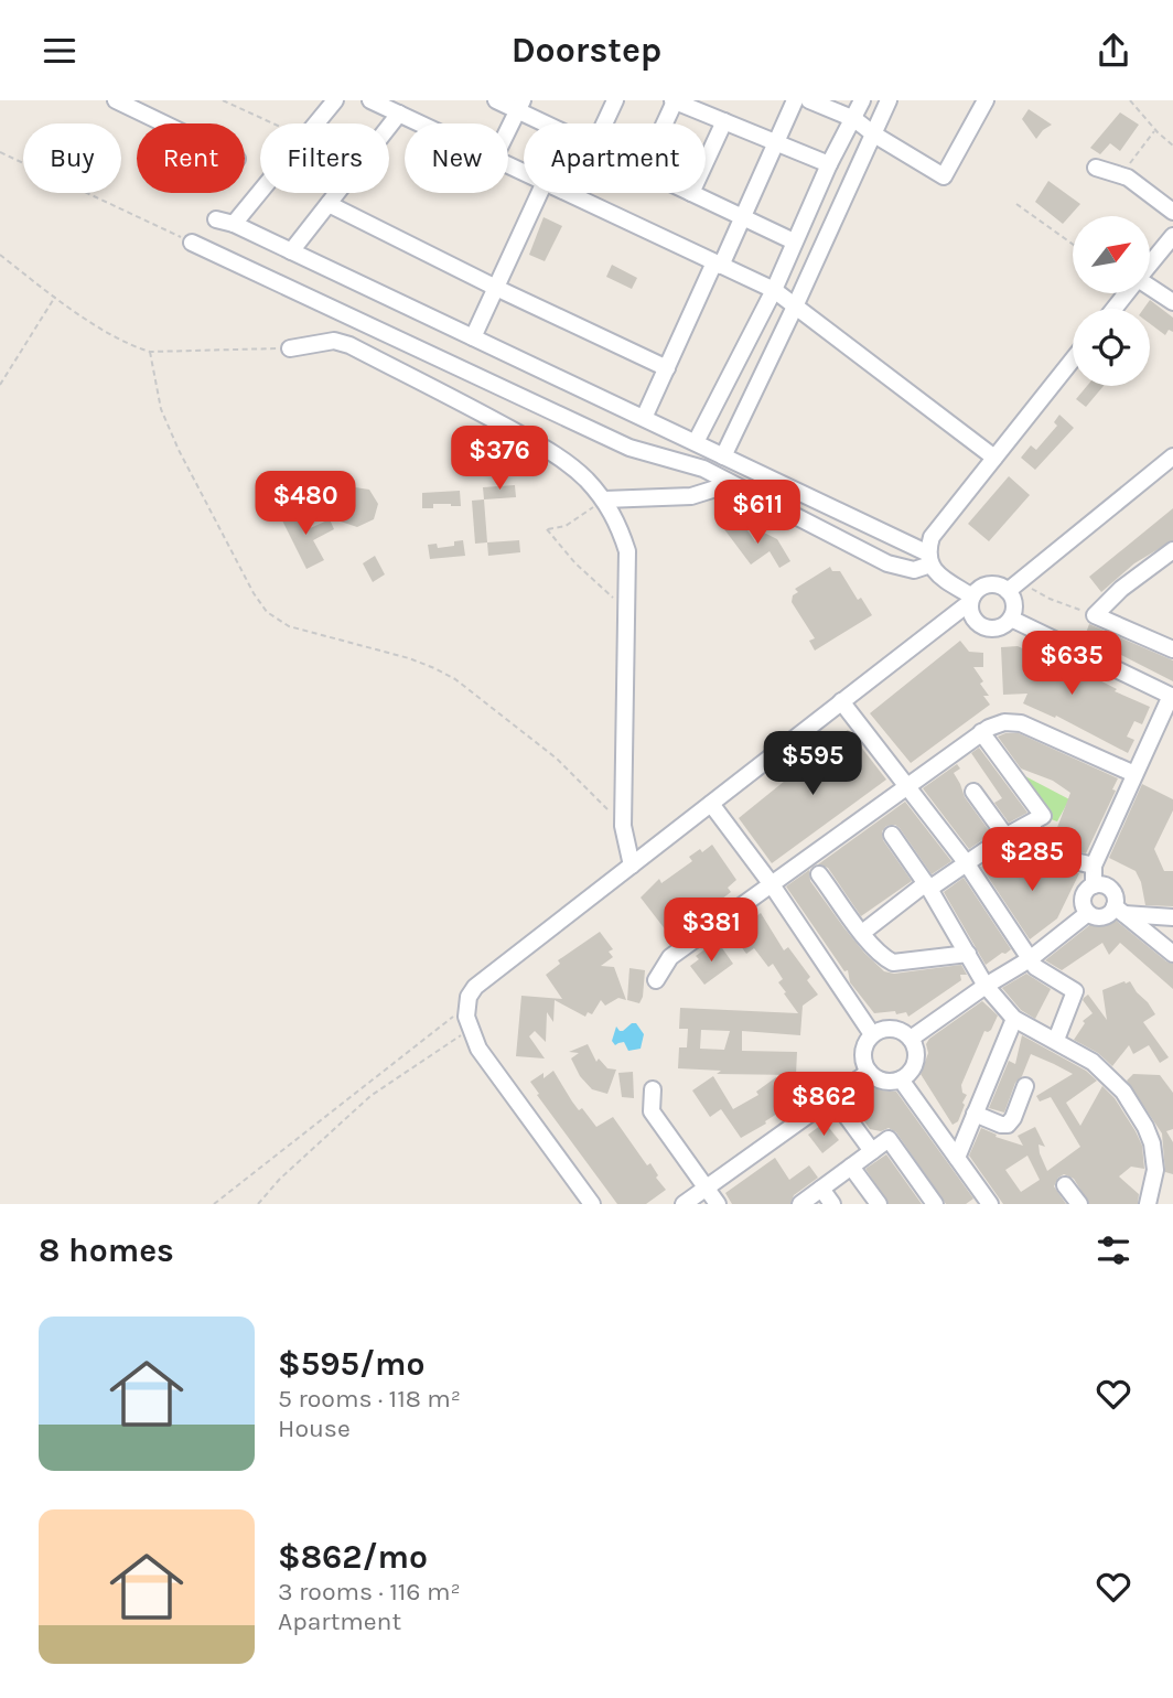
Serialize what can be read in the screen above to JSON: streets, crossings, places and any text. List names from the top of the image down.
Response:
{
  "north": "top right",
  "page": {
    "header": "Doorstep",
    "chip": [
      "Buy",
      "Rent",
      "Filters",
      "New",
      "Apartment"
    ],
    "price": [
      "$376",
      "$480",
      "$611",
      "$635",
      "$595",
      "$285",
      "$381",
      "$862"
    ],
    "heading": "8 homes",
    "list": [
      {
        "name": "$595/mo",
        "note": "5 rooms · 118 m² · House"
      },
      {
        "name": "$862/mo",
        "note": "3 rooms · 116 m² · Apartment"
      }
    ]
  }
}
